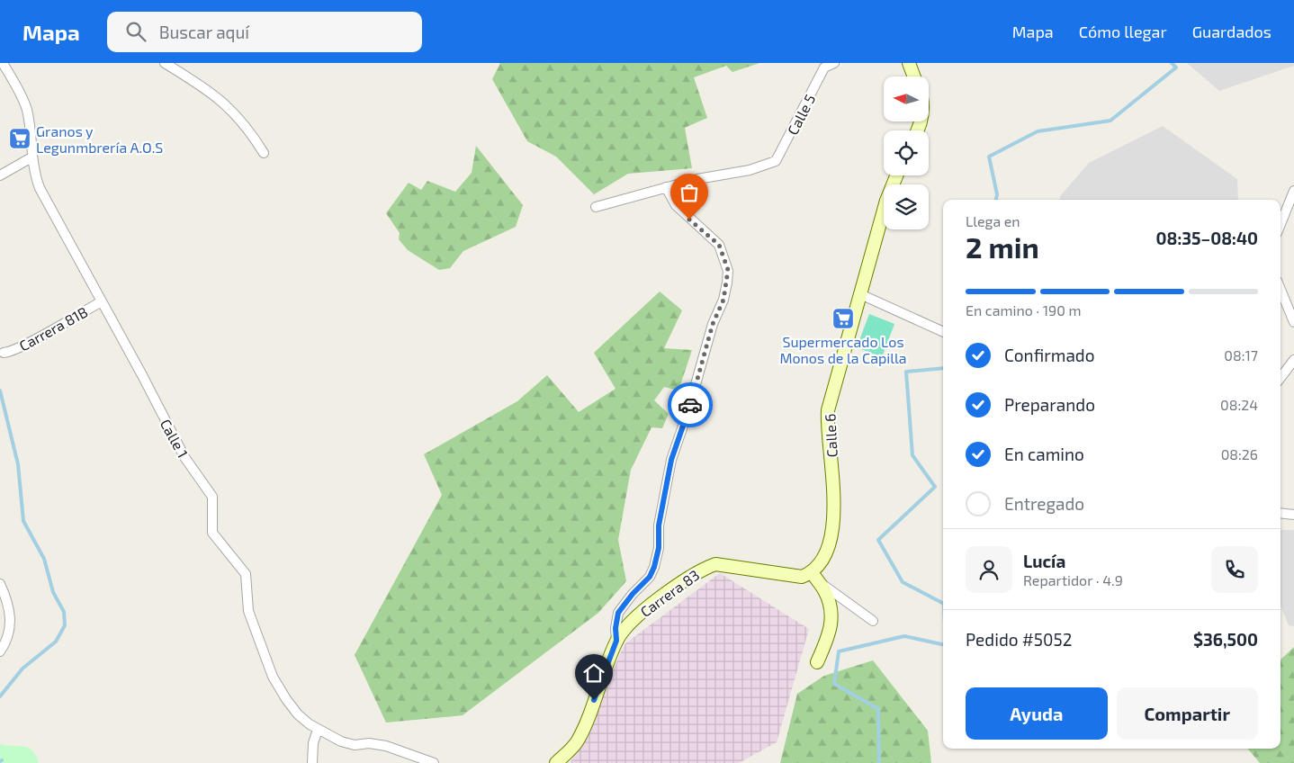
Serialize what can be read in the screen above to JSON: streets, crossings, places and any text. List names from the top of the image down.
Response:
{
  "streets": {
    "street": [
      "Calle 5",
      "Carrera 81B",
      "Calle 6",
      "Calle 1",
      "Carrera 83"
    ]
  },
  "crossings": [
    ["Carrera 81B", "Calle 1"],
    ["Calle 6", "Carrera 83"]
  ],
  "places": {
    "supermarket": ["Granos y Legunmbrería A.O.S", "Supermercado Los Monos de la Capilla"]
  },
  "north": "left",
  "page": {
    "header": "Mapa",
    "search": "Buscar aquí",
    "nav": ["Mapa", "Cómo llegar", "Guardados"],
    "heading": ["2 min", "Llega en", "08:35–08:40"],
    "panel": [
      "Lucía",
      "Repartidor · 4.9",
      "Pedido #5052",
      "$36,500"
    ],
    "bar": "En camino · 190 m",
    "list": [
      ["Confirmado", "08:17"],
      ["Preparando", "08:24"],
      ["En camino", "08:26"],
      "Entregado"
    ],
    "buttons": ["Ayuda", "Compartir"]
  }
}
